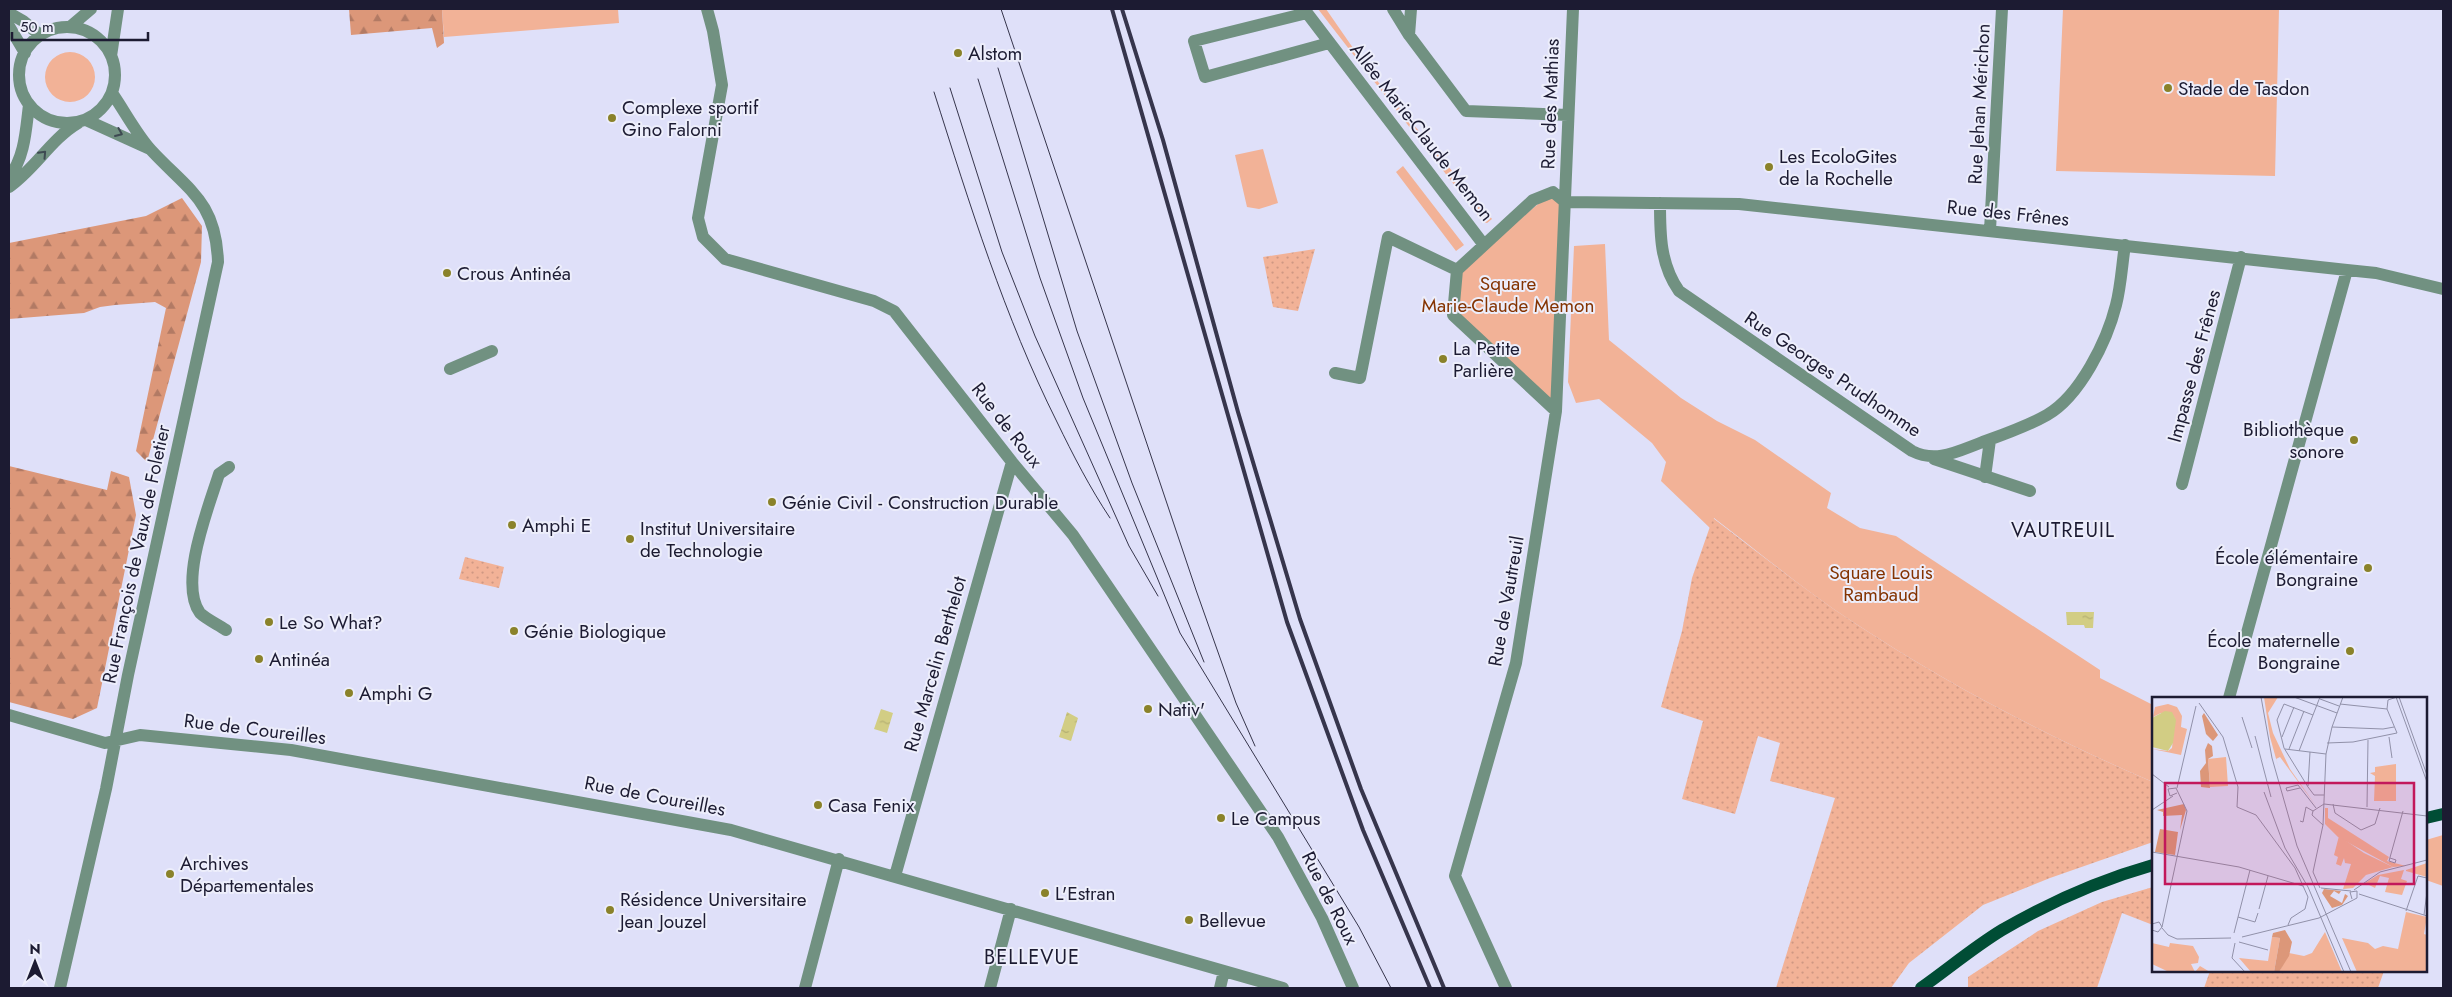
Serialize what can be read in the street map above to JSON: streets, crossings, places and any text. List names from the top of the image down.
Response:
{
  "streets": {
    "street": [
      "Rue des Mathias",
      "Rue Jehan Mérichon",
      "Allée Marie-Claude Memon",
      "Rue des Frênes",
      "Impasse des Frênes",
      "Rue Georges Prudhomme",
      "Rue de Roux",
      "Rue François de Vaux de Foletier",
      "Rue de Vautreuil",
      "Rue Marcelin Berthelot",
      "Rue de Coureilles"
    ]
  },
  "crossings": [
    ["Rue des Mathias", "Rue des Frênes"],
    ["Rue des Mathias", "Rue de Vautreuil"],
    ["Rue Jehan Mérichon", "Rue des Frênes"],
    ["Rue des Frênes", "Impasse des Frênes"],
    ["Rue des Frênes", "Rue Georges Prudhomme"],
    ["Rue des Frênes", "Rue de Vautreuil"],
    ["Rue de Roux", "Rue Marcelin Berthelot"],
    ["Rue François de Vaux de Foletier", "Rue de Coureilles"],
    ["Rue Marcelin Berthelot", "Rue de Coureilles"]
  ],
  "districts": ["VAUTREUIL", "BELLEVUE"],
  "parks": ["Square Marie-Claude Memon", "Square Louis Rambaud"],
  "places": [
    "Alstom",
    "Stade de Tasdon",
    "Complexe sportif Gino Falorni",
    "Les EcoloGites de la Rochelle",
    "Crous Antinéa",
    "La Petite Parlière",
    "Bibliothèque sonore",
    "Génie Civil - Construction Durable",
    "Amphi E",
    "Institut Universitaire de Technologie",
    "École élémentaire Bongraine",
    "Le So What?",
    "Génie Biologique",
    "École maternelle Bongraine",
    "Antinéa",
    "Amphi G",
    "Nativ'",
    "Casa Fenix",
    "Le Campus",
    "Archives Départementales",
    "L'Estran",
    "Résidence Universitaire Jean Jouzel",
    "Bellevue"
  ],
  "scale_bar": "50 m",
  "north": "top"
}
